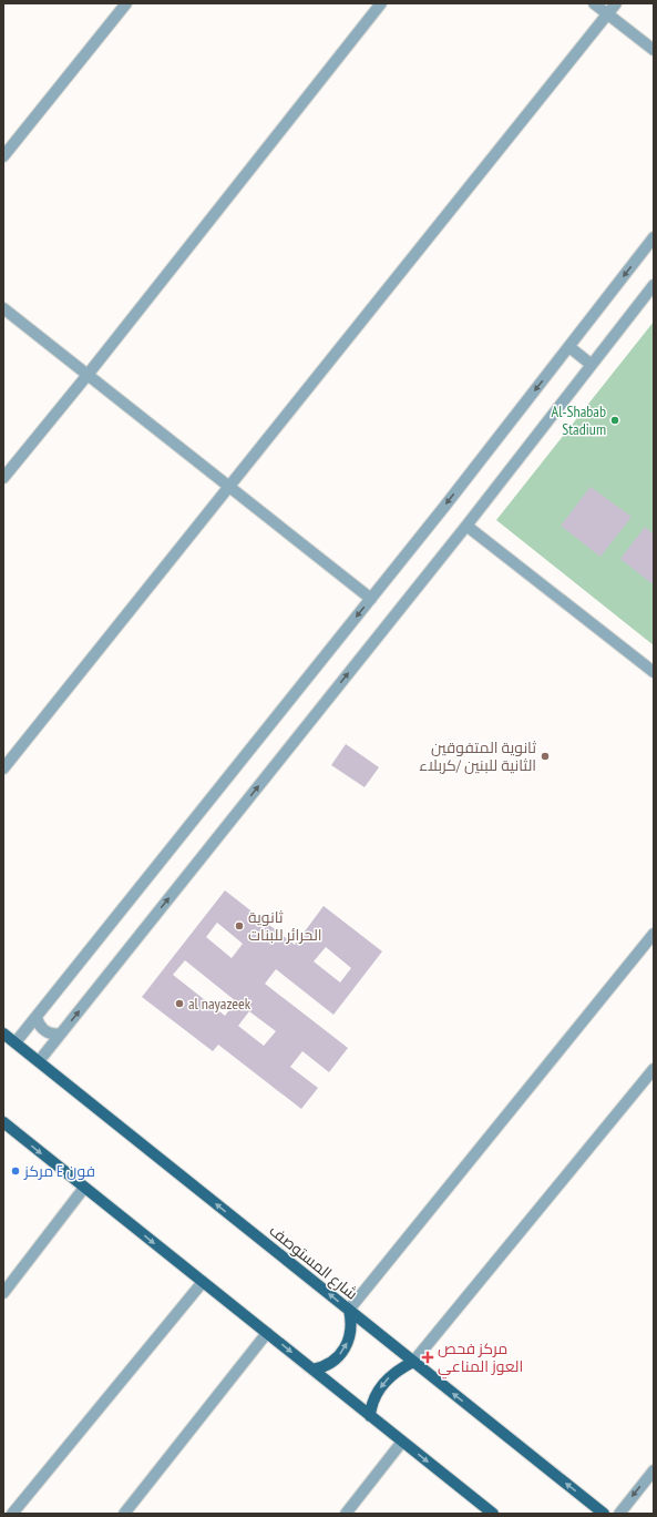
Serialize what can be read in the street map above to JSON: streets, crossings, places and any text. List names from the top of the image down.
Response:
{
  "streets": {
    "main road": ["شارع المستوصف"]
  },
  "places": {
    "other": [
      "Al-Shabab Stadium",
      "ثانوية المتفوقين الثانية للبنين /كربلاء",
      "ثانوية الحرائر للبنات",
      "al nayazeek",
      "مركز E فون"
    ],
    "health": ["مركز فحص العوز المناعي"]
  }
}
